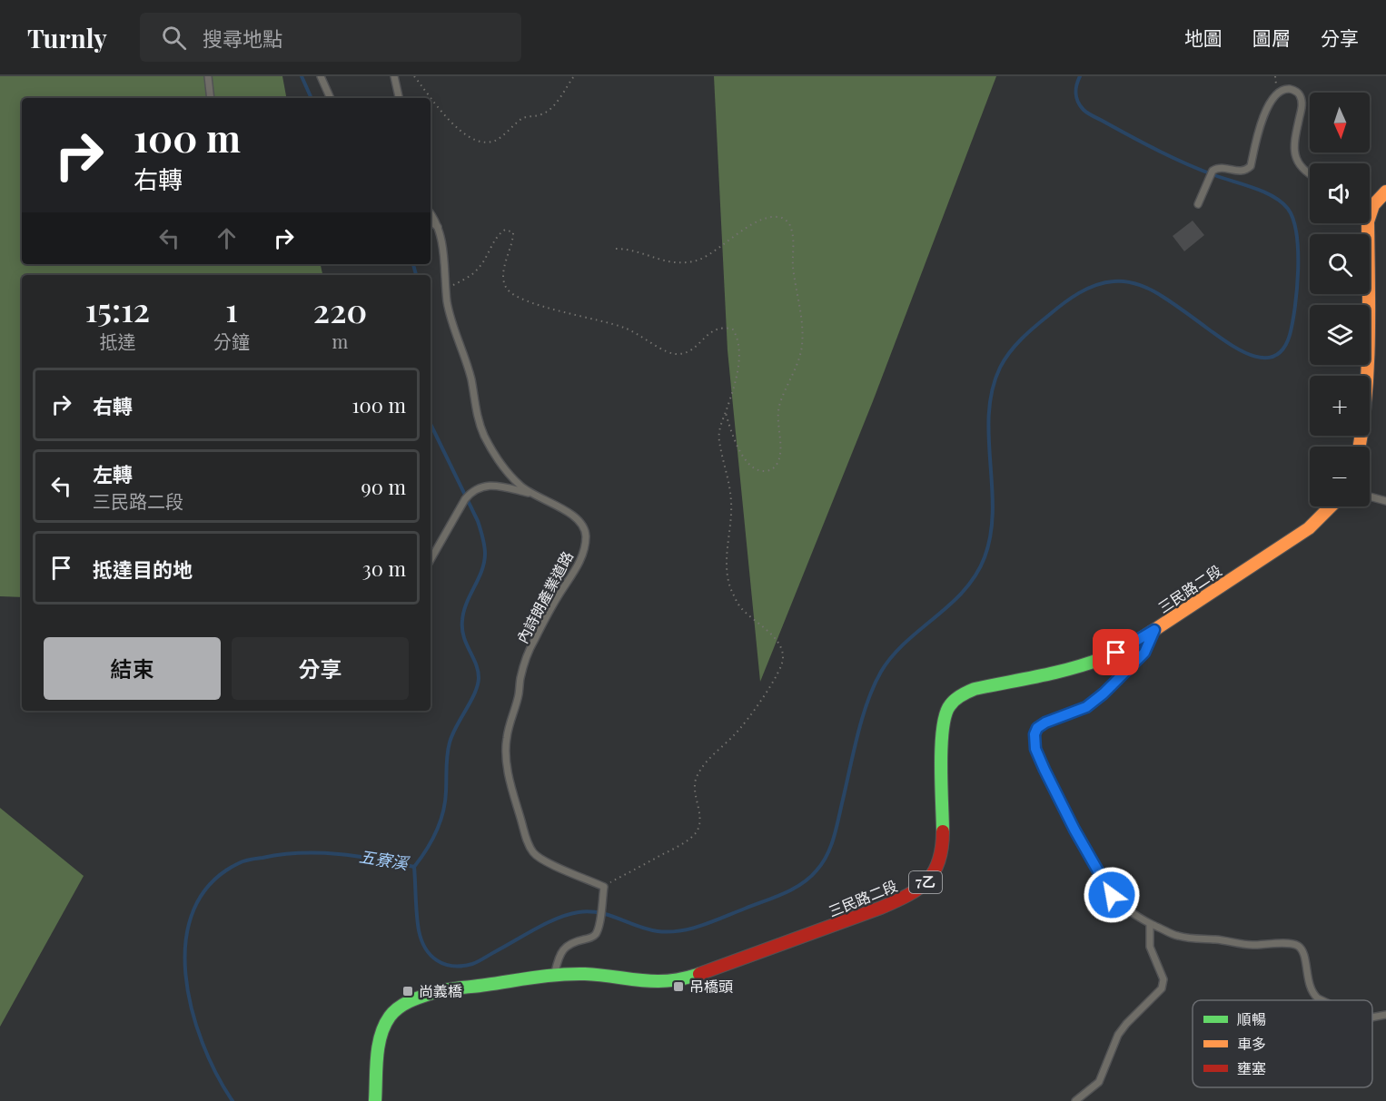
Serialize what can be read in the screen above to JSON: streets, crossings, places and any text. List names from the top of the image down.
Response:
{
  "streets": {
    "main road": ["三民路二段", "7乙"],
    "lane": ["內詩朗產業道路"]
  },
  "water": ["五寮溪"],
  "places": {
    "transit": ["吊橋頭", "尚義橋"]
  },
  "legend": ["順暢", "車多", "壅塞"],
  "north": "bottom",
  "page": {
    "header": "Turnly",
    "search": "搜尋地點",
    "nav": ["地圖", "圖層", "分享"],
    "map_buttons": ["+", "−"],
    "turn": ["100 m", "右轉"],
    "eta": [
      "15:12",
      "抵達",
      "1",
      "分鐘",
      "220",
      "m"
    ],
    "list": [
      {
        "name": "右轉",
        "value": "100 m"
      },
      {
        "name": "左轉",
        "note": "三民路二段",
        "value": "90 m"
      },
      {
        "name": "抵達目的地",
        "value": "30 m"
      }
    ],
    "buttons": ["結束", "分享"]
  }
}
